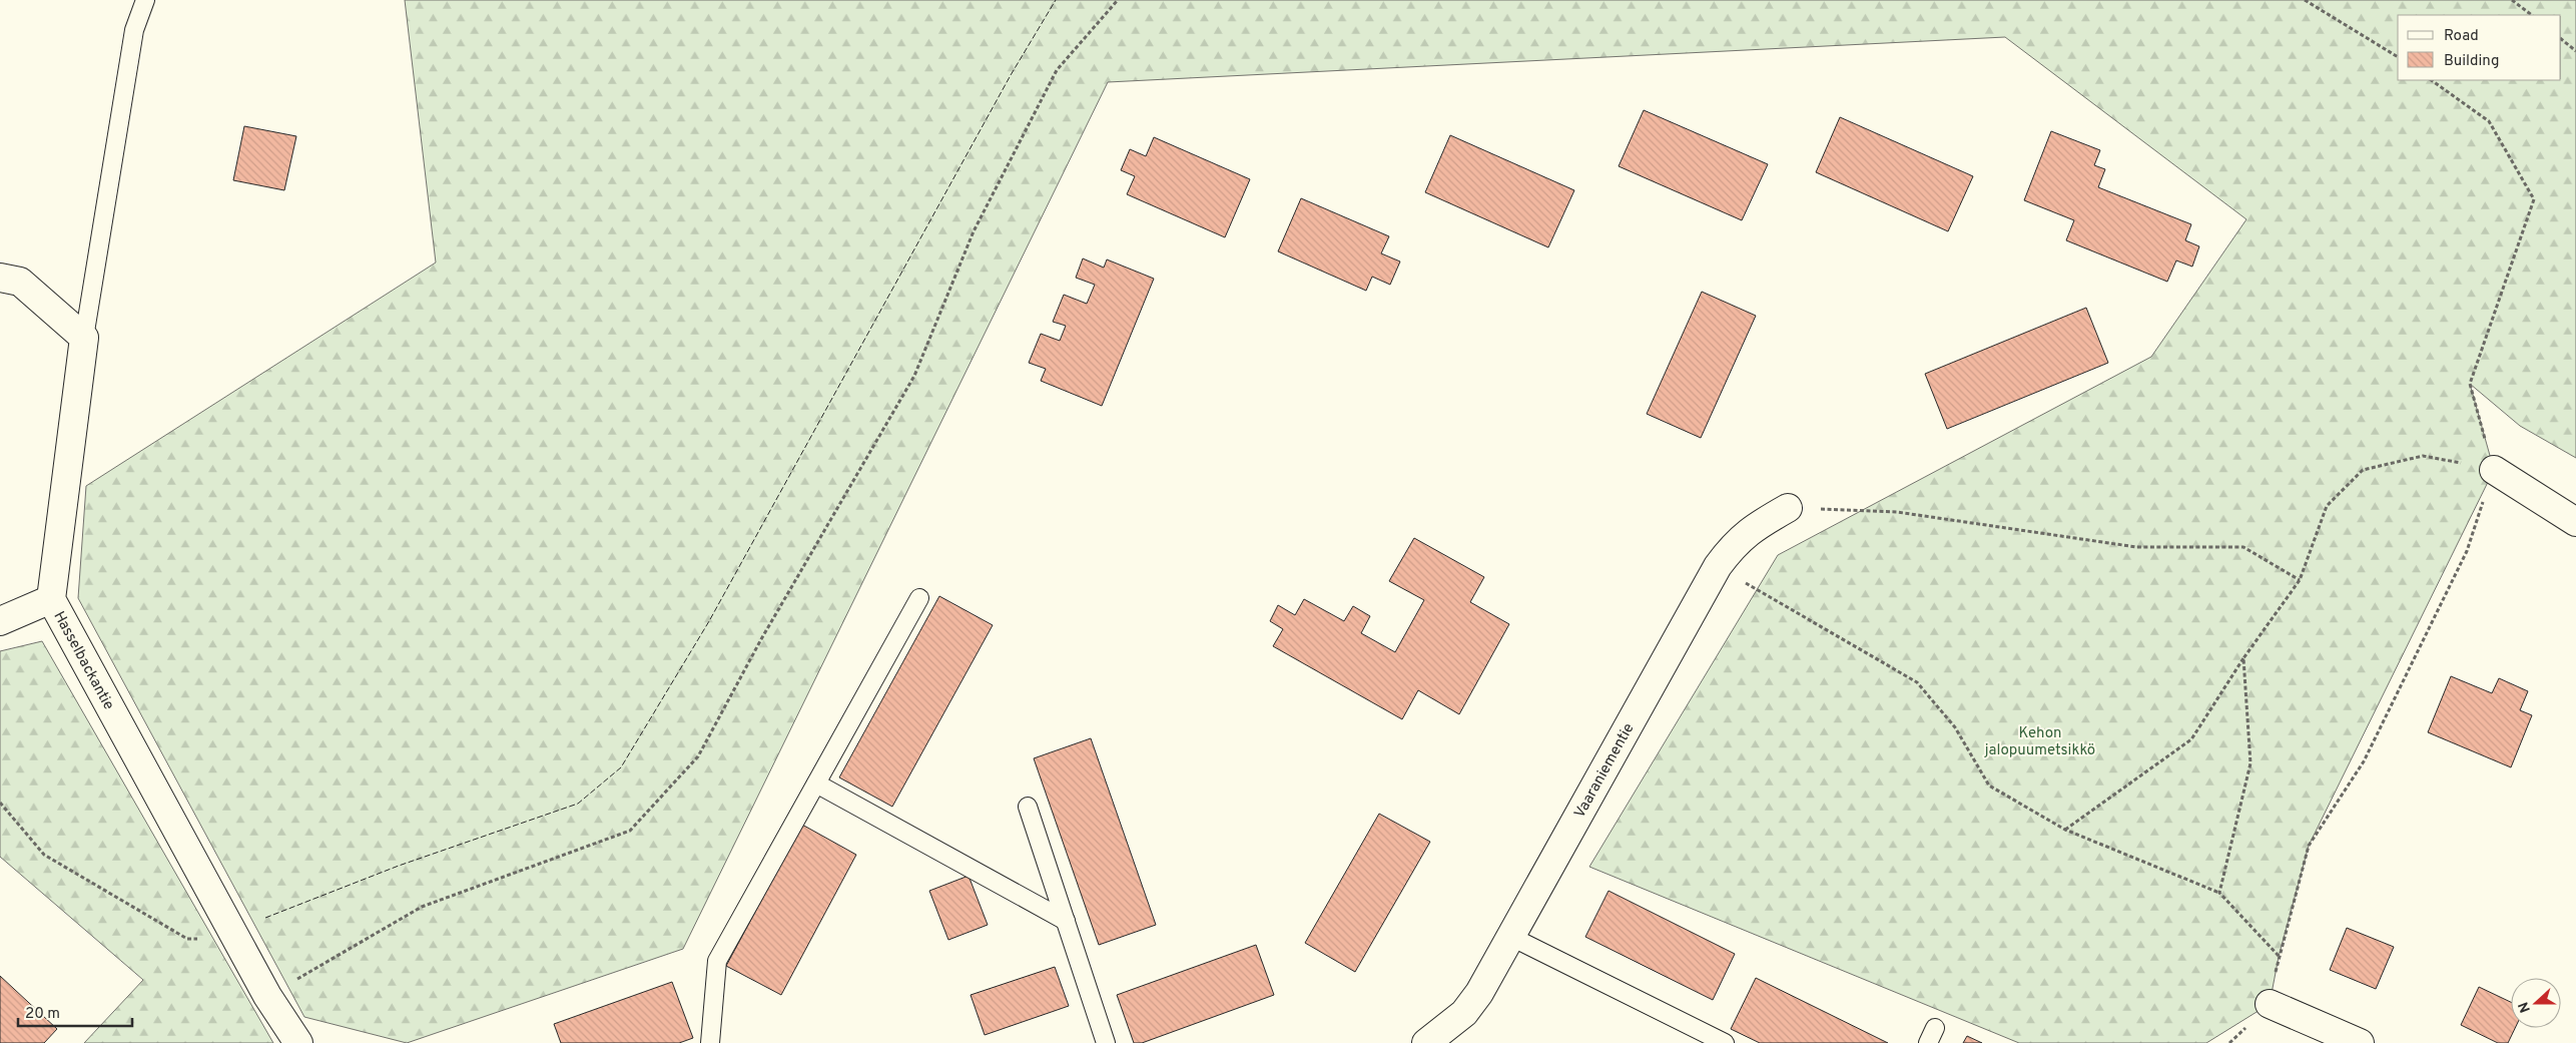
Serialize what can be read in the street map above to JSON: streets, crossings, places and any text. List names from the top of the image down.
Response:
{
  "streets": {
    "street": ["Hasselbackantie", "Vaaraniementie"]
  },
  "parks": ["Kehon jalopuumetsikkö"],
  "legend": ["Road", "Building"],
  "scale_bar": "20 m",
  "north": "left"
}
